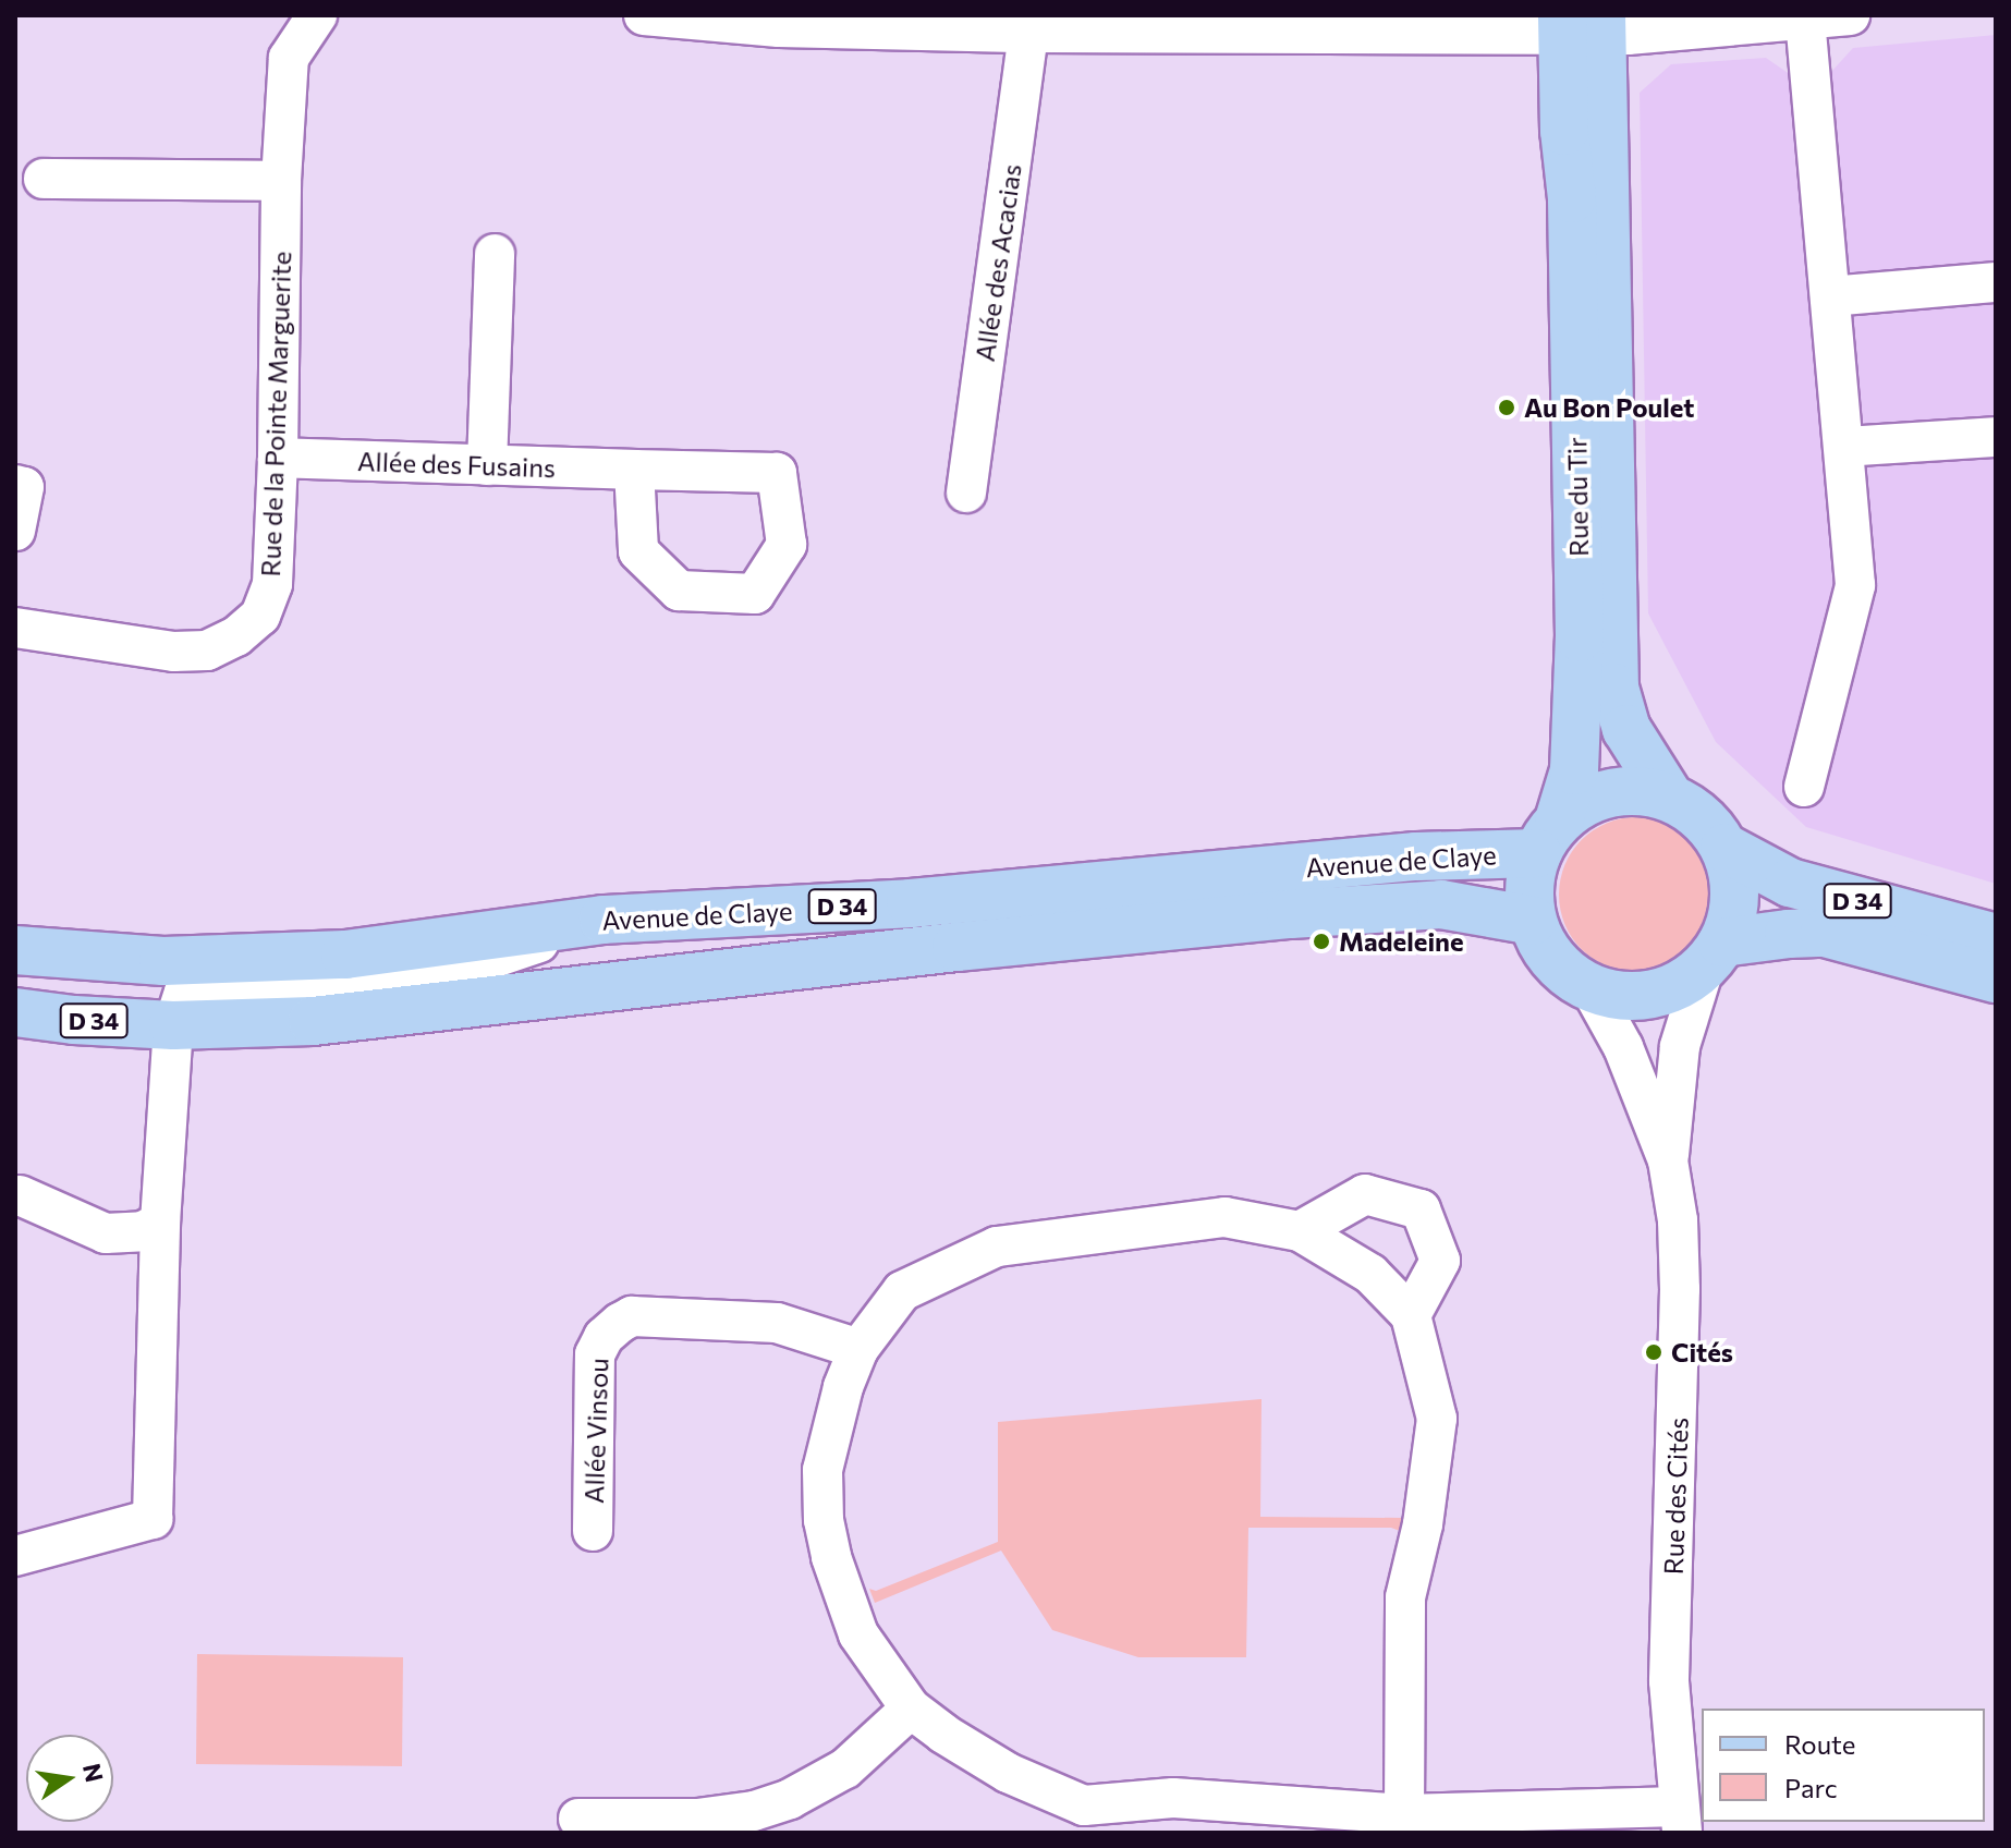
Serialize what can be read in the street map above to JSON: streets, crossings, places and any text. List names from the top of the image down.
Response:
{
  "streets": {
    "main road": ["Rue du Tir", "Avenue de Claye", "D 34"],
    "street": [
      "Allée des Acacias",
      "Rue de la Pointe Marguerite",
      "Allée des Fusains",
      "Allée Vinsou",
      "Rue des Cités"
    ]
  },
  "crossings": [
    ["Rue de la Pointe Marguerite", "Allée des Fusains"],
    ["Rue du Tir", "Avenue de Claye"],
    ["Rue du Tir", "D 34"],
    ["Rue du Tir", "Rue des Cités"],
    ["Avenue de Claye", "D 34"],
    ["Avenue de Claye", "Rue des Cités"],
    ["D 34", "Rue des Cités"]
  ],
  "places": ["Au Bon Poulet", "Madeleine", "Cités"],
  "legend": ["Route", "Parc"],
  "north": "right"
}
